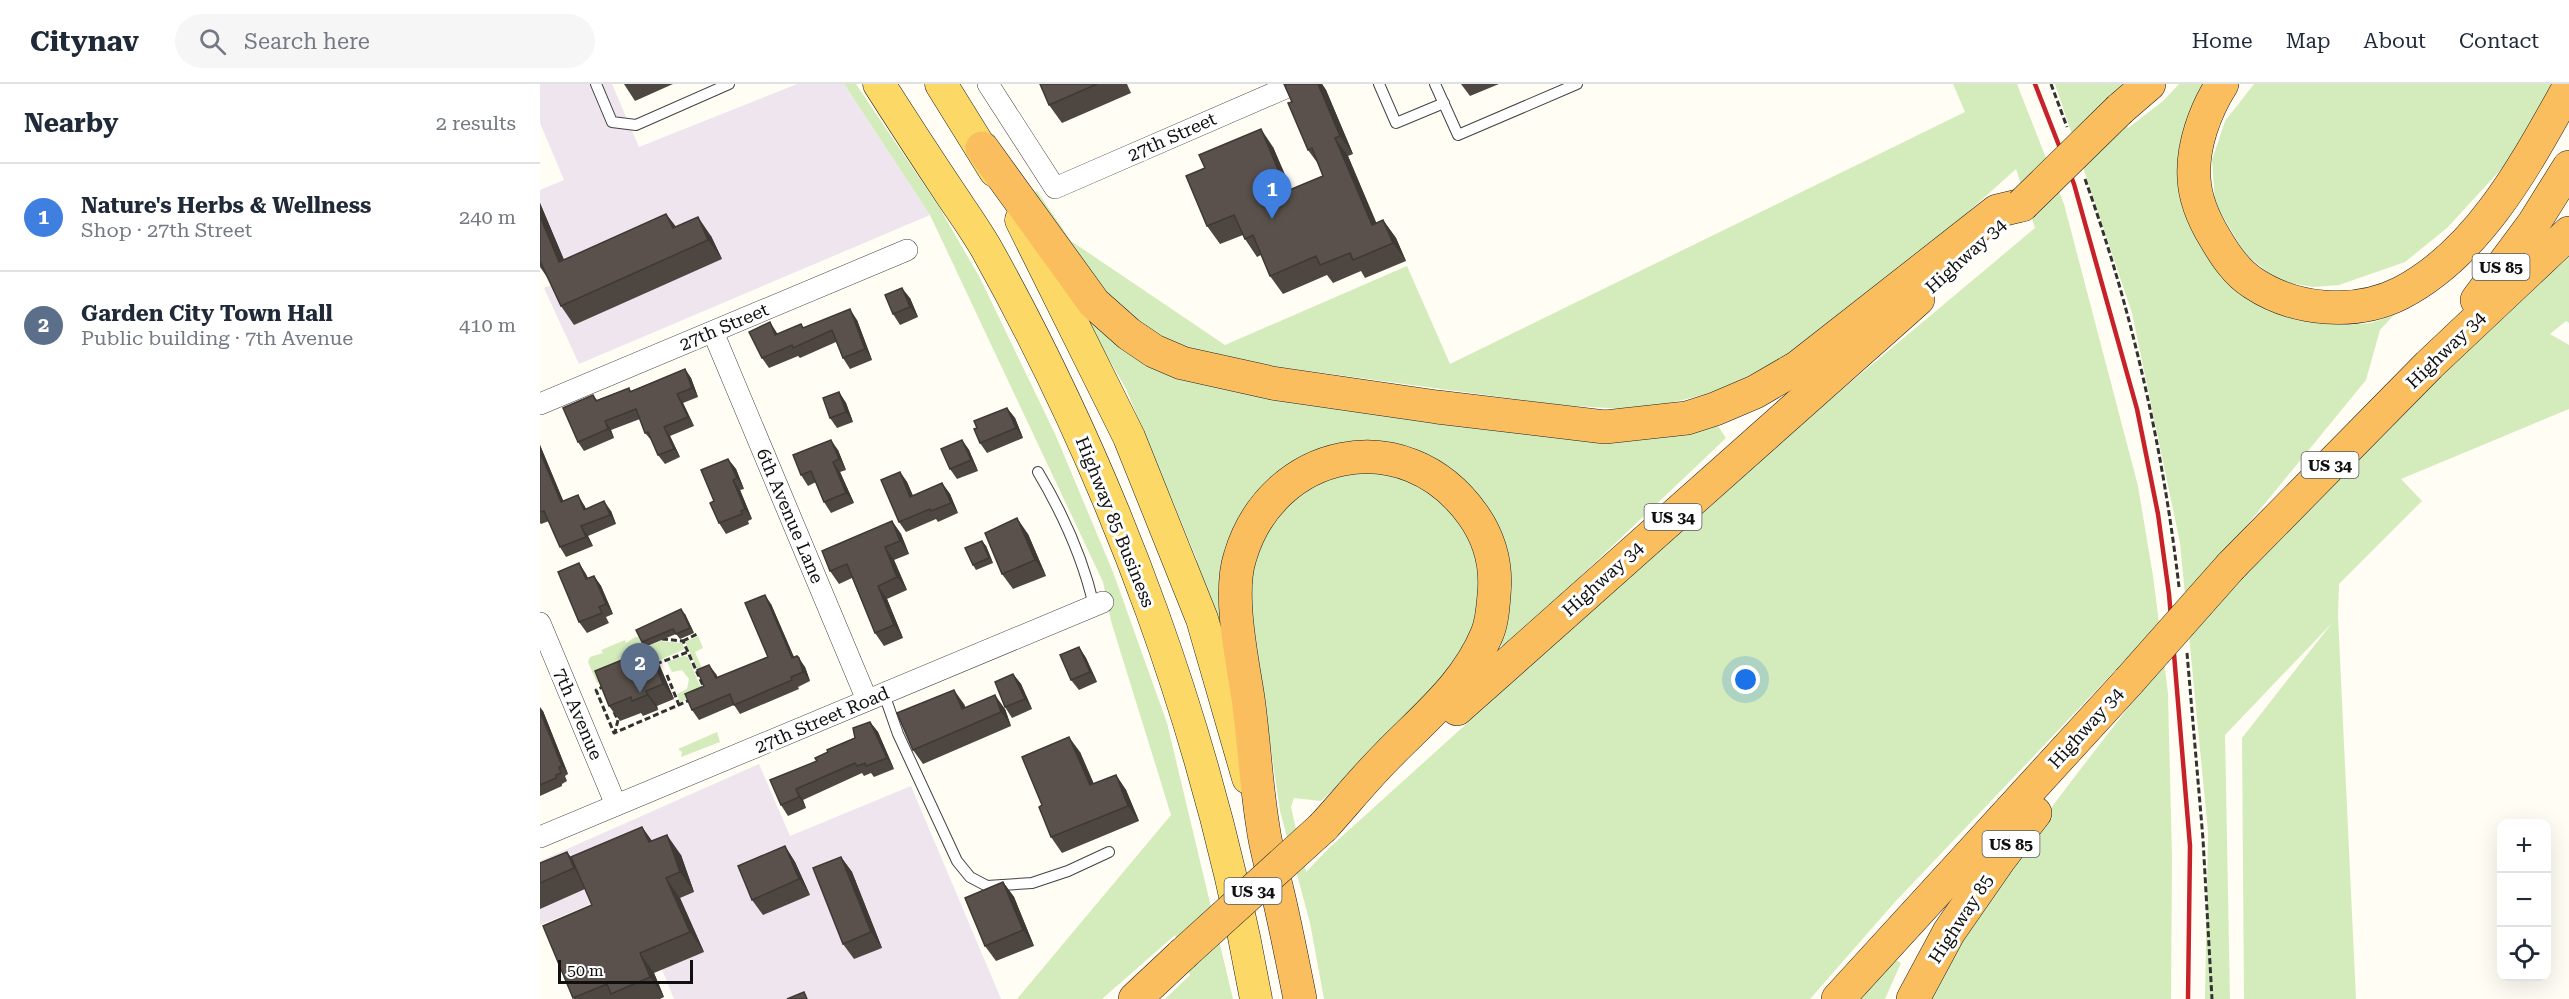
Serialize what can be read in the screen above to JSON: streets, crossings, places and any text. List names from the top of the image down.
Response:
{
  "streets": {
    "highway": [
      "Highway 34",
      "US 85",
      "US 34",
      "Highway 85"
    ],
    "main road": ["Highway 85 Business"],
    "street": [
      "27th Street",
      "6th Avenue Lane",
      "7th Avenue",
      "27th Street Road"
    ]
  },
  "crossings": [
    ["27th Street", "6th Avenue Lane"],
    ["Highway 34", "US 85"],
    ["Highway 34", "Highway 85"],
    ["6th Avenue Lane", "27th Street Road"],
    ["7th Avenue", "27th Street Road"]
  ],
  "scale_bar": "50 m",
  "page": {
    "header": "Citynav",
    "search": "Search here",
    "nav": [
      "Home",
      "Map",
      "About",
      "Contact"
    ],
    "heading": ["Nearby", "2 results"],
    "list": [
      {
        "mark": "1",
        "name": "Nature's Herbs & Wellness",
        "note": "Shop · 27th Street",
        "value": "240 m"
      },
      {
        "mark": "2",
        "name": "Garden City Town Hall",
        "note": "Public building · 7th Avenue",
        "value": "410 m"
      }
    ],
    "pins": ["1", "2"],
    "map_buttons": ["+", "−"],
    "scale": "50 m"
  }
}
